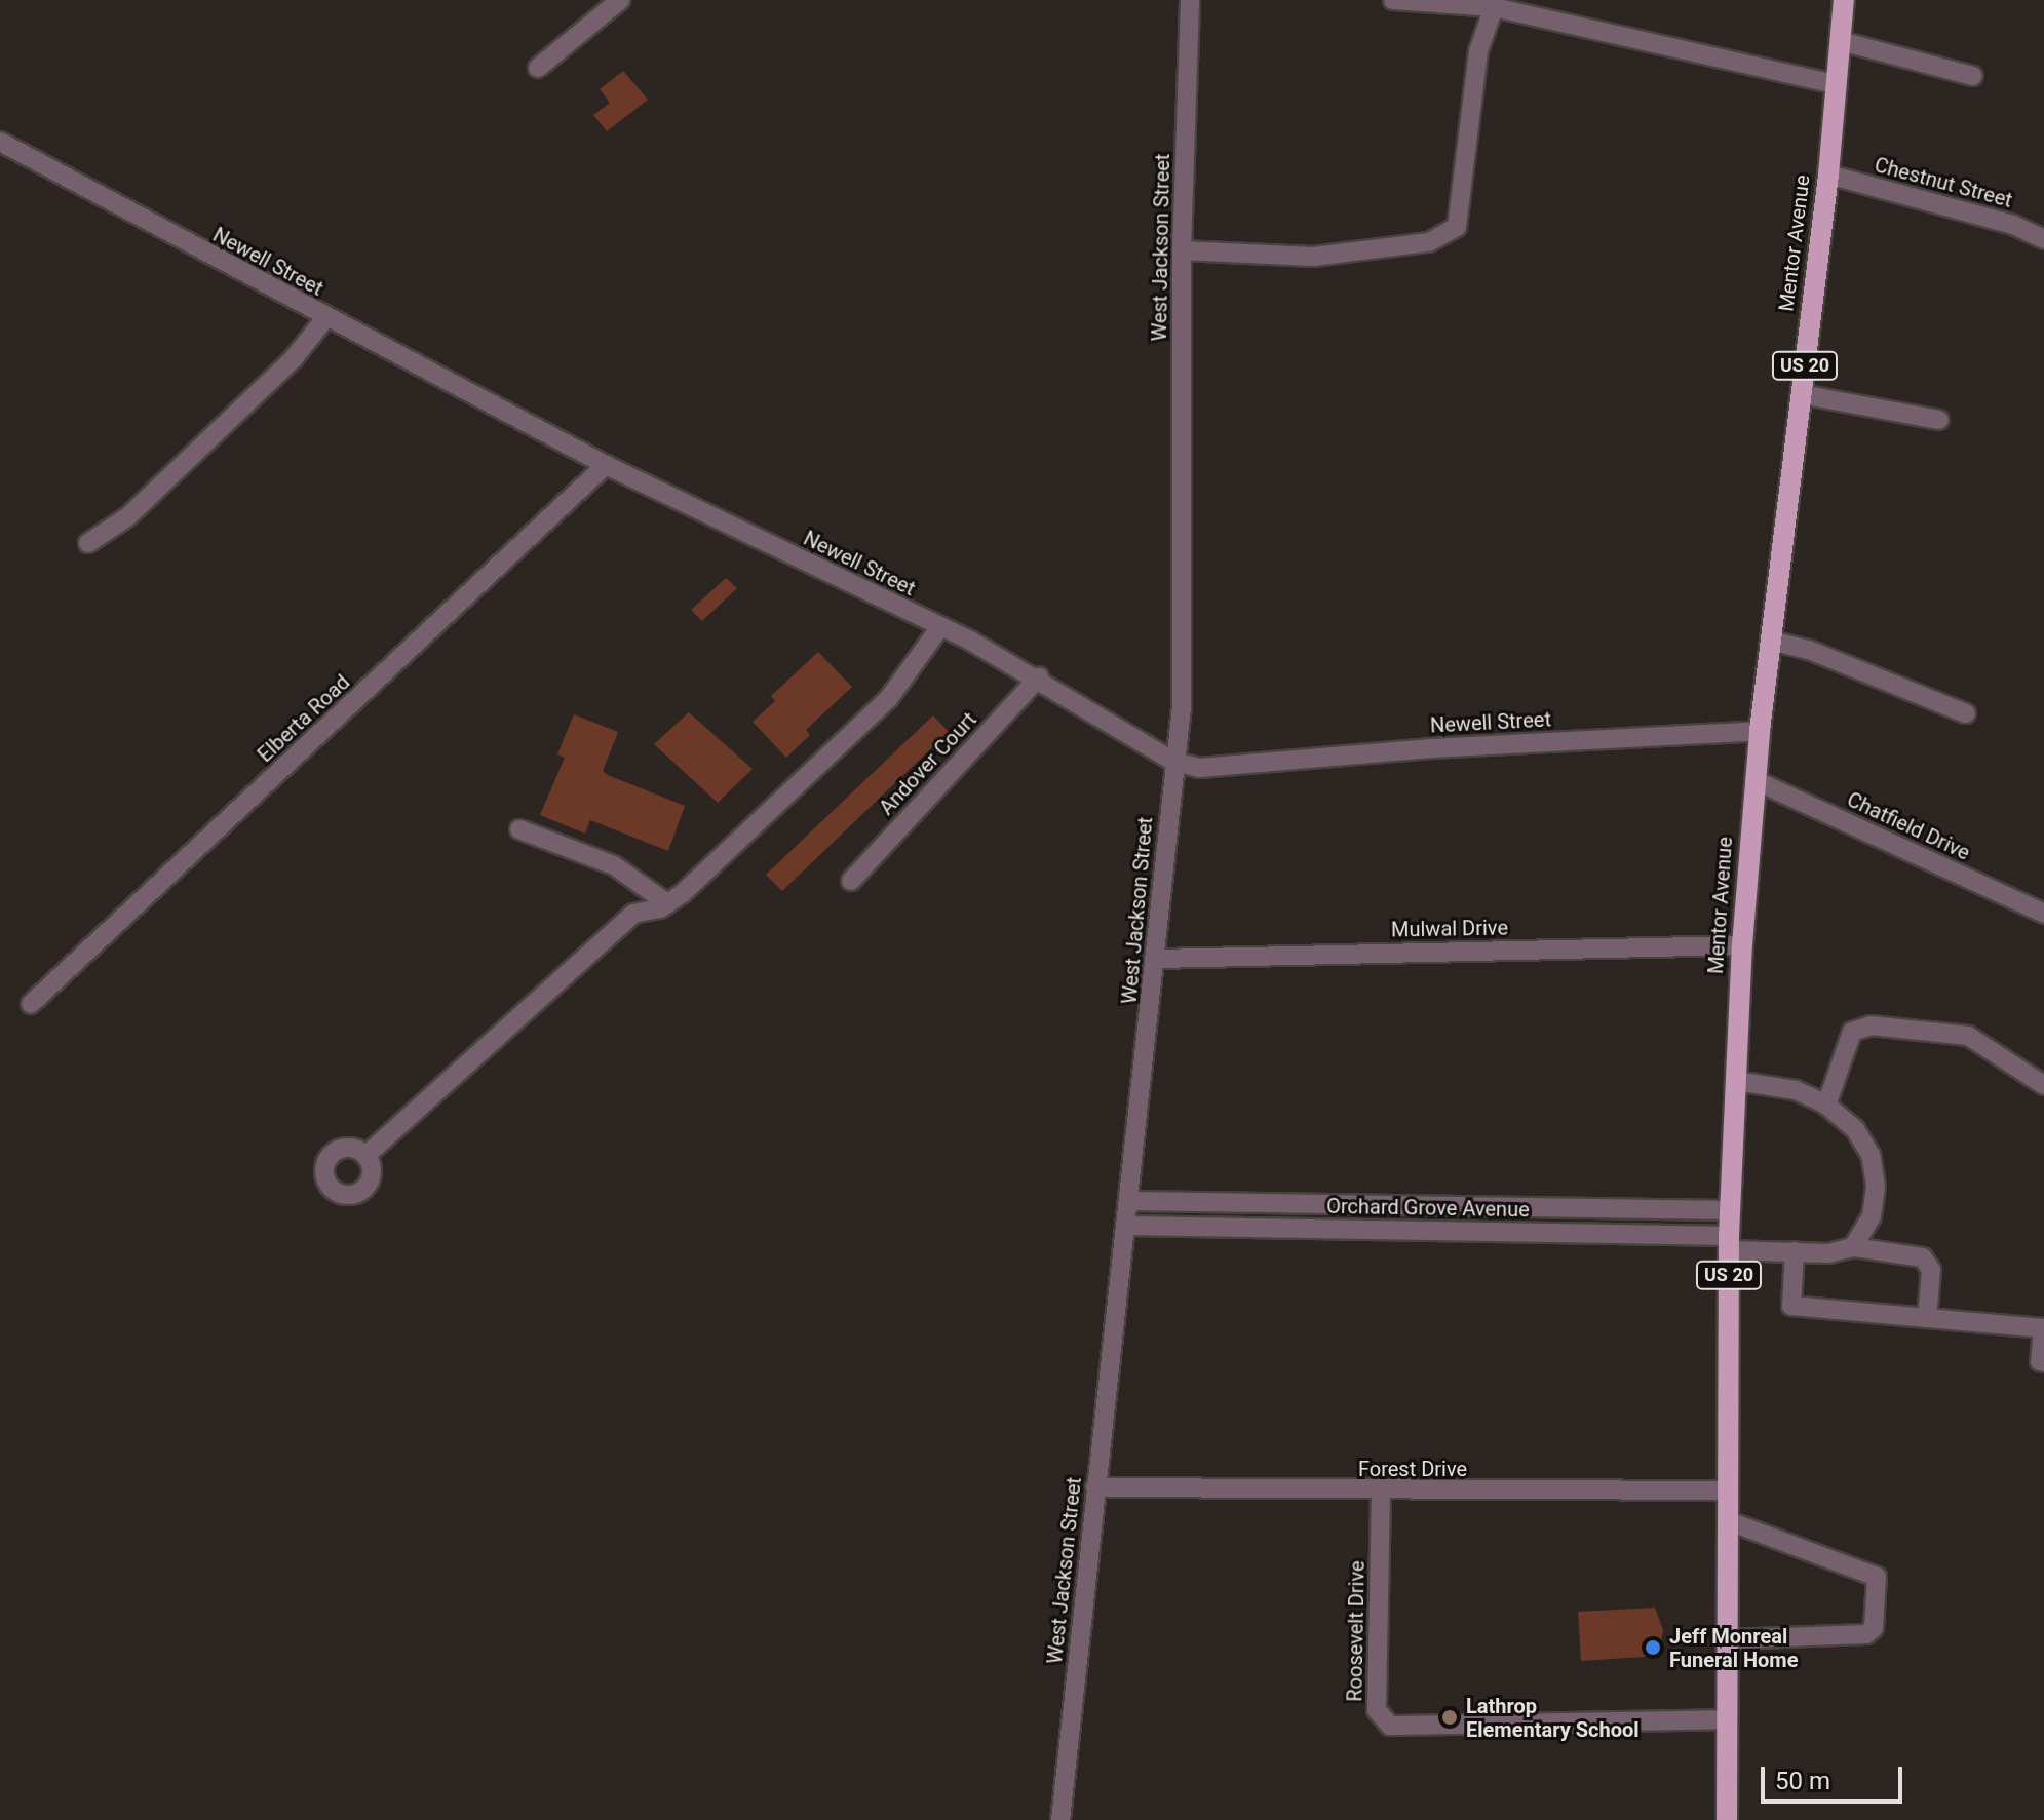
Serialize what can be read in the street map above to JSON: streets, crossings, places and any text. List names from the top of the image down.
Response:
{
  "streets": {
    "main road": ["Mentor Avenue", "US 20"],
    "street": [
      "Chestnut Street",
      "West Jackson Street",
      "Newell Street",
      "Elberta Road",
      "Andover Court",
      "Chatfield Drive",
      "Mulwal Drive",
      "Orchard Grove Avenue",
      "Forest Drive",
      "Roosevelt Drive"
    ]
  },
  "crossings": [
    ["Chestnut Street", "Mentor Avenue"],
    ["Mentor Avenue", "Newell Street"],
    ["Mentor Avenue", "Chatfield Drive"],
    ["Mentor Avenue", "Mulwal Drive"],
    ["Mentor Avenue", "Orchard Grove Avenue"],
    ["Mentor Avenue", "Forest Drive"],
    ["Mentor Avenue", "Roosevelt Drive"],
    ["West Jackson Street", "Newell Street"],
    ["West Jackson Street", "Mulwal Drive"],
    ["West Jackson Street", "Orchard Grove Avenue"],
    ["West Jackson Street", "Forest Drive"],
    ["Newell Street", "Elberta Road"],
    ["Newell Street", "Andover Court"],
    ["Forest Drive", "Roosevelt Drive"]
  ],
  "places": ["Jeff Monreal Funeral Home", "Lathrop Elementary School"],
  "scale_bar": "50 m"
}
